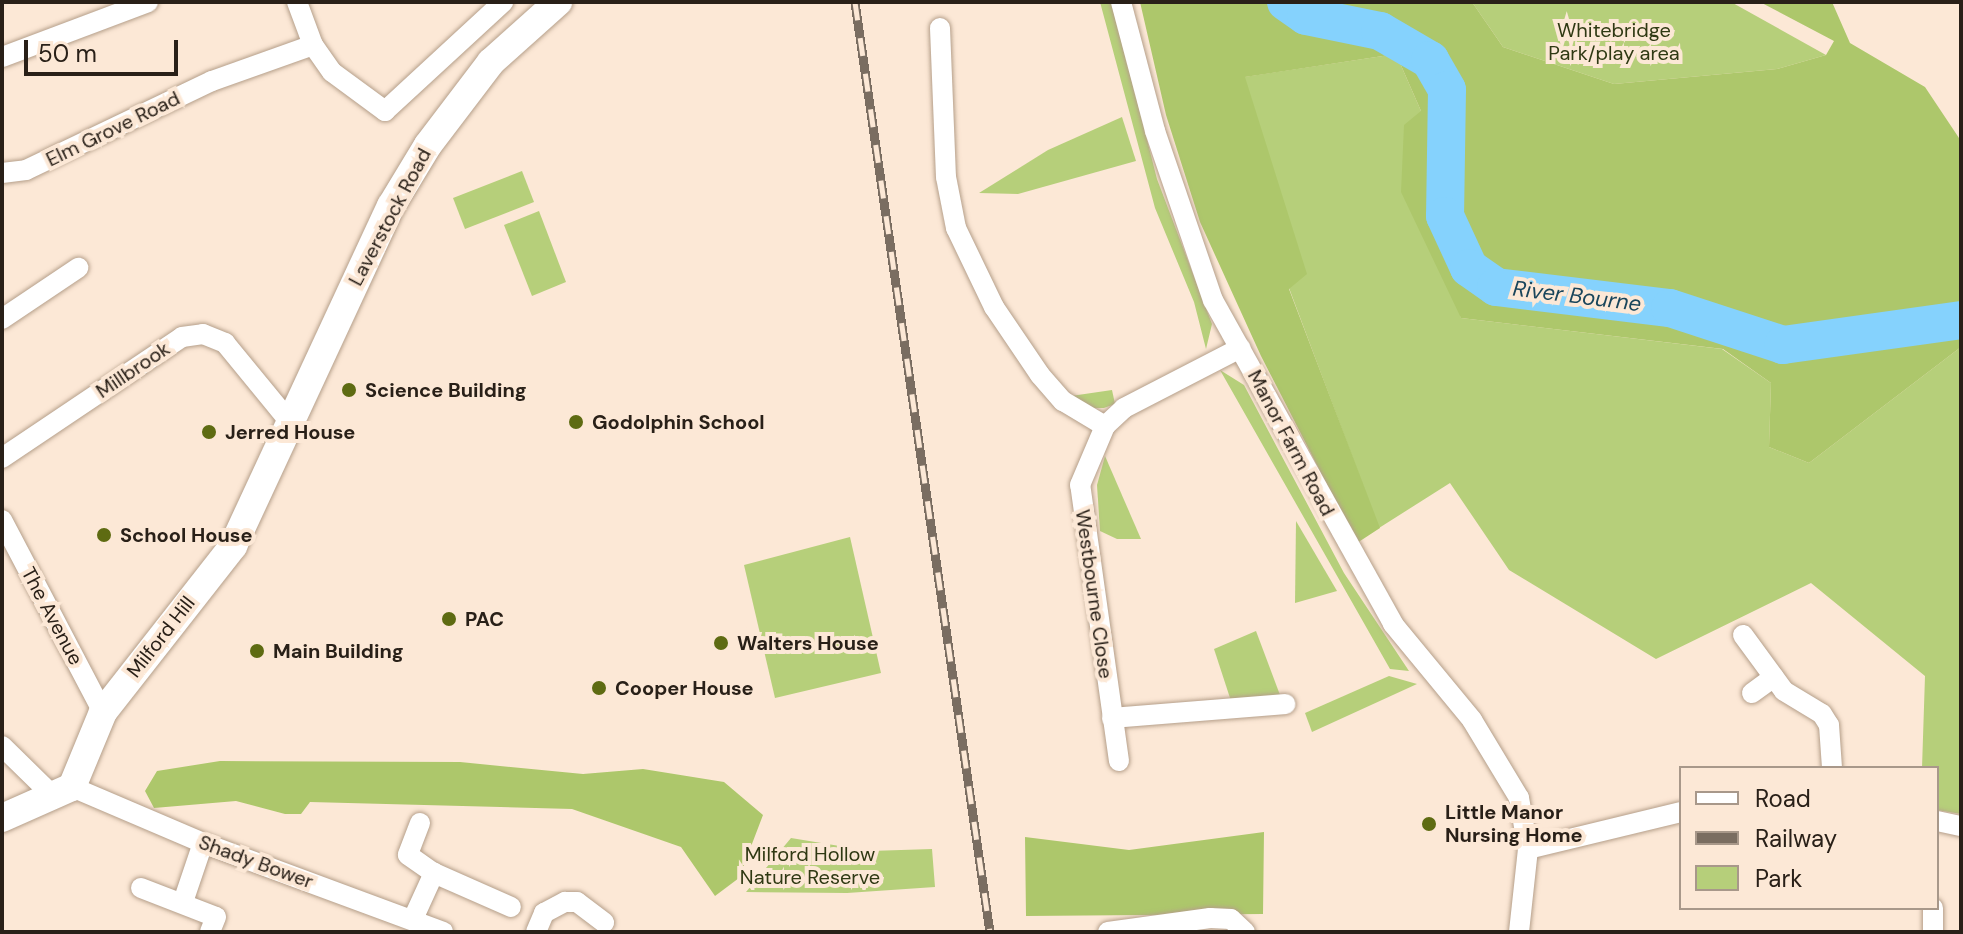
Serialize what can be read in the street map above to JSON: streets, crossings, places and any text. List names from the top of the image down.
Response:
{
  "streets": {
    "street": [
      "Elm Grove Road",
      "Laverstock Road",
      "Millbrook",
      "Manor Farm Road",
      "Westbourne Close",
      "The Avenue",
      "Milford Hill",
      "Shady Bower"
    ]
  },
  "crossings": [
    ["Laverstock Road", "Millbrook"],
    ["Laverstock Road", "Milford Hill"],
    ["Millbrook", "Milford Hill"],
    ["Manor Farm Road", "Westbourne Close"],
    ["The Avenue", "Milford Hill"],
    ["Milford Hill", "Shady Bower"]
  ],
  "water": ["River Bourne"],
  "parks": ["Whitebridge Park/play area", "Milford Hollow Nature Reserve"],
  "places": [
    "Science Building",
    "Godolphin School",
    "Jerred House",
    "School House",
    "PAC",
    "Walters House",
    "Main Building",
    "Cooper House",
    "Little Manor Nursing Home"
  ],
  "legend": ["Road", "Railway", "Park"],
  "scale_bar": "50 m"
}
